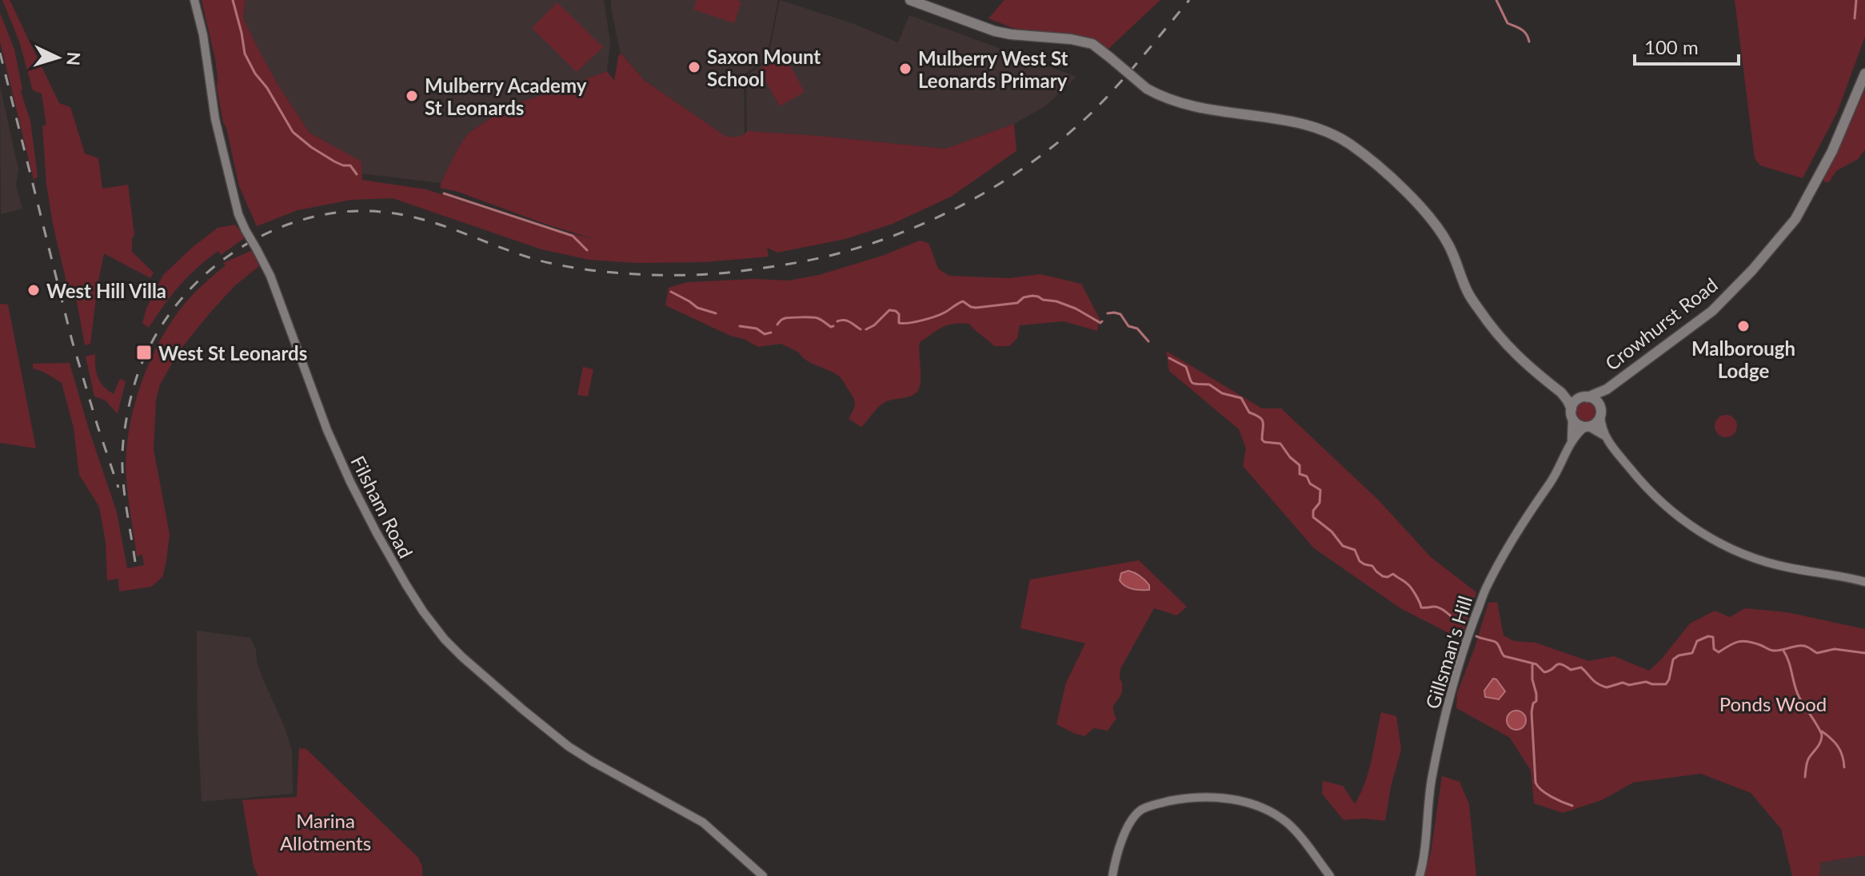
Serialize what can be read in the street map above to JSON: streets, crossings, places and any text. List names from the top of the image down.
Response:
{
  "streets": {
    "main road": ["Crowhurst Road"],
    "street": ["Filsham Road", "Gillsman's Hill"]
  },
  "crossings": [
    ["Crowhurst Road", "Gillsman's Hill"]
  ],
  "parks": ["Ponds Wood", "Marina Allotments"],
  "places": {
    "other": [
      "Saxon Mount School",
      "Mulberry West St Leonards Primary",
      "Mulberry Academy St Leonards",
      "West Hill Villa",
      "Malborough Lodge"
    ],
    "transit": ["West St Leonards"]
  },
  "scale_bar": "100 m",
  "north": "right"
}
